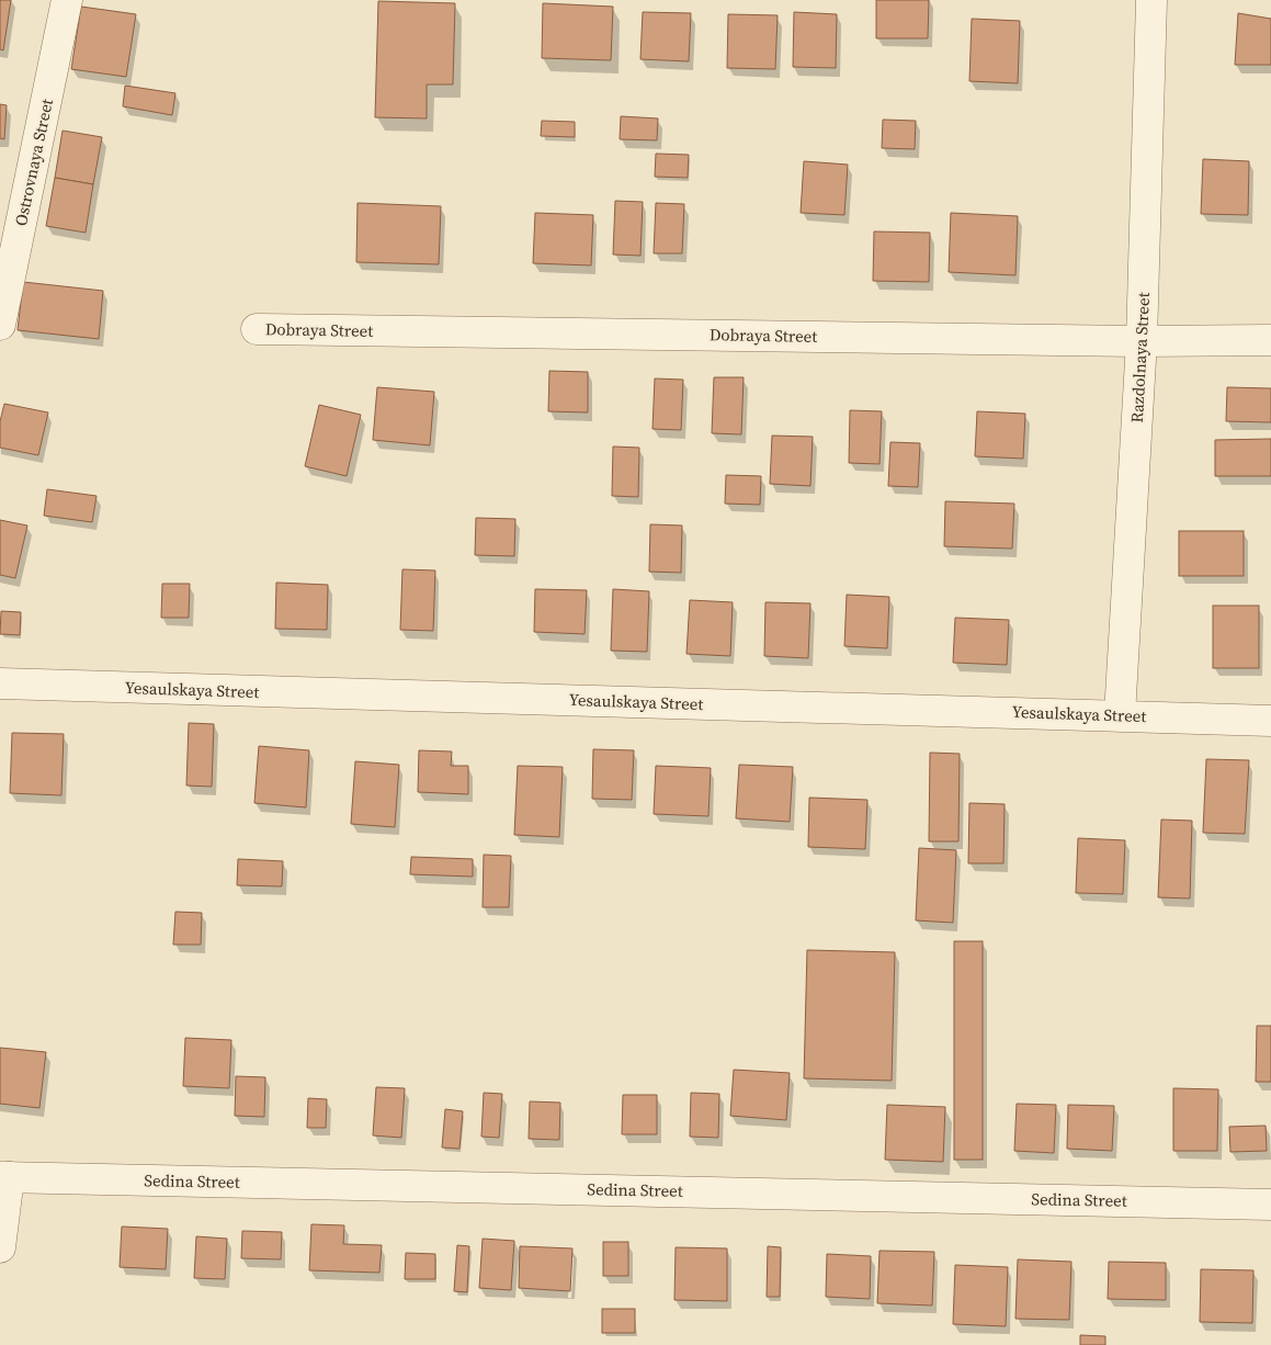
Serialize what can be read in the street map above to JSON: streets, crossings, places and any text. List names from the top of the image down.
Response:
{
  "streets": {
    "street": [
      "Ostrovnaya Street",
      "Dobraya Street",
      "Razdolnaya Street",
      "Yesaulskaya Street",
      "Sedina Street"
    ]
  },
  "crossings": [
    ["Dobraya Street", "Razdolnaya Street"],
    ["Razdolnaya Street", "Yesaulskaya Street"]
  ]
}
